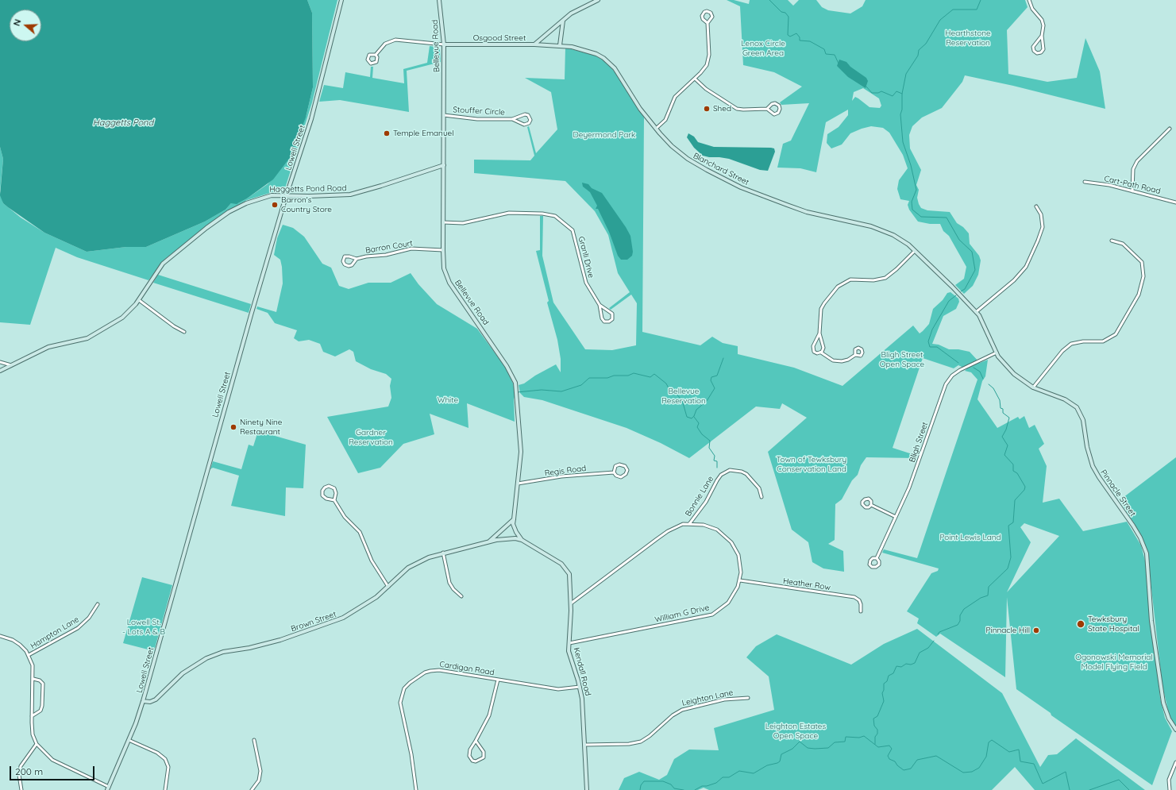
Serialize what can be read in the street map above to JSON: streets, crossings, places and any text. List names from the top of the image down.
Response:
{
  "streets": {
    "street": [
      "Osgood Street",
      "Bellevue Road",
      "Stouffer Circle",
      "Lowell Street",
      "Blanchard Street",
      "Cart-Path Road",
      "Haggetts Pond Road",
      "Barron Court",
      "Granli Drive",
      "Bligh Street",
      "Regis Road",
      "Pinnacle Street",
      "Bonnie Lane",
      "Heather Row",
      "William G Drive",
      "Brown Street",
      "Hampton Lane",
      "Cardigan Road",
      "Kendall Road",
      "Leighton Lane"
    ]
  },
  "crossings": [
    ["Osgood Street", "Bellevue Road"],
    ["Osgood Street", "Blanchard Street"],
    ["Bellevue Road", "Stouffer Circle"],
    ["Bellevue Road", "Haggetts Pond Road"],
    ["Bellevue Road", "Barron Court"],
    ["Bellevue Road", "Granli Drive"],
    ["Bellevue Road", "Regis Road"],
    ["Bellevue Road", "Brown Street"],
    ["Bellevue Road", "Kendall Road"],
    ["Lowell Street", "Haggetts Pond Road"],
    ["Lowell Street", "Brown Street"],
    ["Blanchard Street", "Pinnacle Street"],
    ["Bligh Street", "Pinnacle Street"],
    ["Bonnie Lane", "William G Drive"],
    ["Heather Row", "William G Drive"],
    ["William G Drive", "Kendall Road"],
    ["Brown Street", "Kendall Road"],
    ["Cardigan Road", "Kendall Road"],
    ["Kendall Road", "Leighton Lane"]
  ],
  "water": ["Haggetts Pond"],
  "parks": [
    "Hearthstone Reservation",
    "Lenox Circle Green Area",
    "Deyermond Park",
    "Bligh Street Open Space",
    "Bellevue Reservation",
    "White",
    "Gardner Reservation",
    "Town of Tewksbury Conservation Land",
    "Point Lewis Land",
    "Lowell St. - Lots A & B",
    "Ogonowski Memorial Model Flying Field",
    "Leighton Estates Open Space"
  ],
  "places": [
    "Shed",
    "Temple Emanuel",
    "Barron's Country Store",
    "Ninety Nine Restaurant",
    "Tewksbury State Hospital",
    "Pinnacle Hill"
  ],
  "scale_bar": "200 m",
  "north": "left"
}
